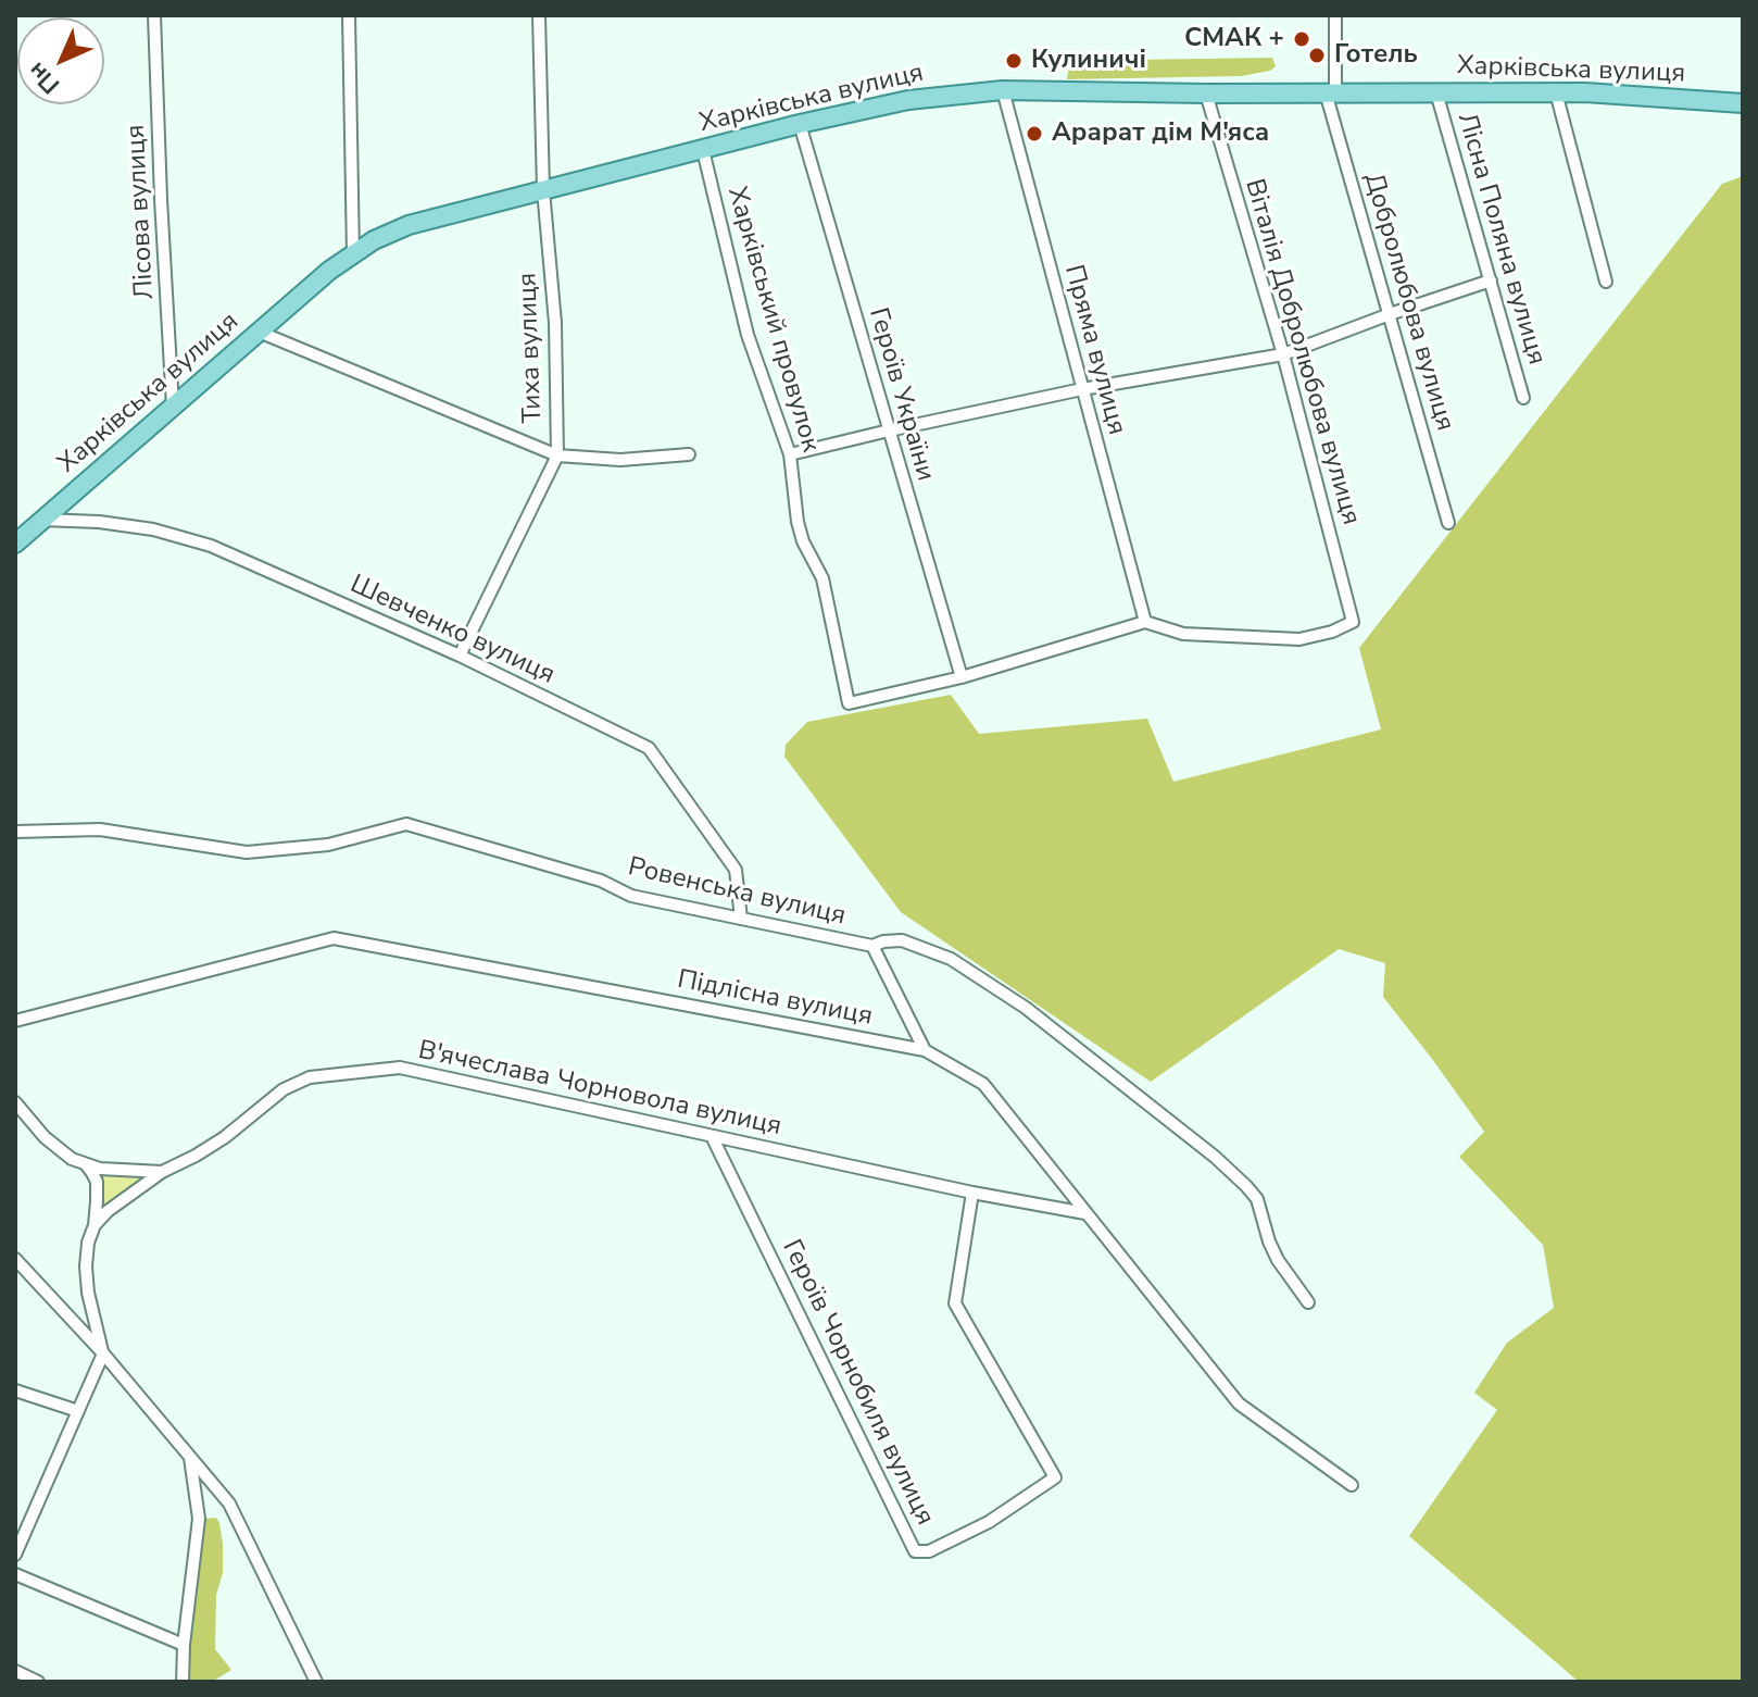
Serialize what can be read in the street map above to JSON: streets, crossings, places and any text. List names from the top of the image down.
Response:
{
  "streets": {
    "main road": ["Харківська вулиця"],
    "street": [
      "Лісова вулиця",
      "Лісна Поляна вулиця",
      "Добролюбова вулиця",
      "Харківський провулок",
      "Тиха вулиця",
      "Пряма вулиця",
      "Віталія Добролюбова вулиця",
      "Героїв України",
      "Шевченко вулиця",
      "Ровенська вулиця",
      "Підлісна вулиця",
      "В'ячеслава Чорновола вулиця",
      "Героїв Чорнобиля вулиця"
    ]
  },
  "crossings": [
    ["Харківська вулиця", "Лісова вулиця"],
    ["Харківська вулиця", "Лісна Поляна вулиця"],
    ["Харківська вулиця", "Добролюбова вулиця"],
    ["Харківська вулиця", "Харківський провулок"],
    ["Харківська вулиця", "Тиха вулиця"],
    ["Харківська вулиця", "Пряма вулиця"],
    ["Харківська вулиця", "Віталія Добролюбова вулиця"],
    ["Харківська вулиця", "Героїв України"],
    ["Харківська вулиця", "Шевченко вулиця"],
    ["Харківський провулок", "Героїв України"],
    ["Тиха вулиця", "Шевченко вулиця"],
    ["Пряма вулиця", "Віталія Добролюбова вулиця"],
    ["Шевченко вулиця", "Ровенська вулиця"],
    ["Підлісна вулиця", "В'ячеслава Чорновола вулиця"],
    ["В'ячеслава Чорновола вулиця", "Героїв Чорнобиля вулиця"]
  ],
  "places": [
    "СМАК +",
    "Готель",
    "Кулиничі",
    "Арарат дім М'яса"
  ],
  "north": "bottom left"
}
